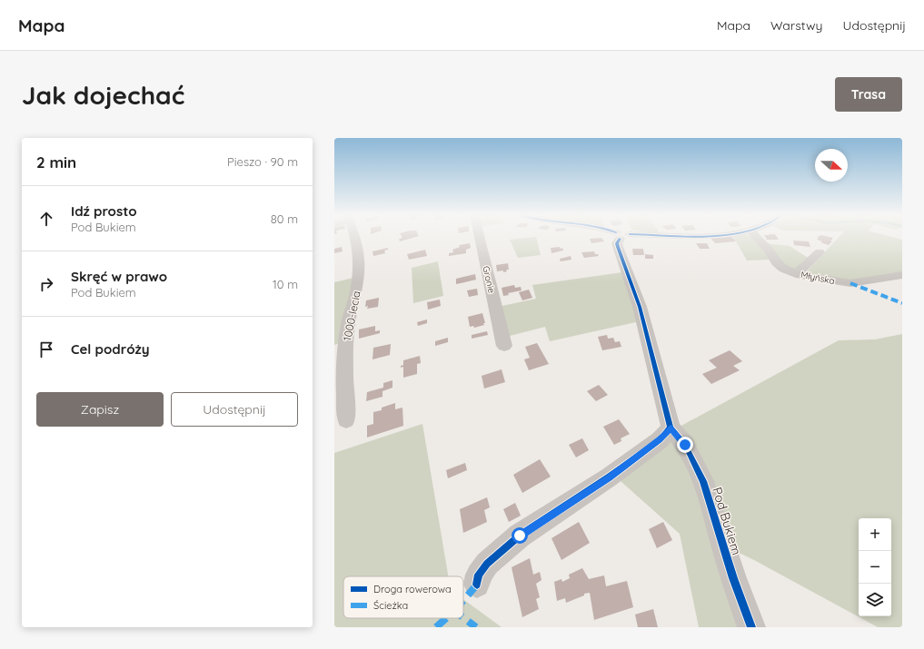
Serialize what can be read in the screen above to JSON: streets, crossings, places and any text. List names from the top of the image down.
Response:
{
  "streets": {
    "street": [
      "Młyńska",
      "Gronie",
      "1000-lecia",
      "Pod Bukiem"
    ]
  },
  "legend": ["Droga rowerowa", "Ścieżka"],
  "north": "right",
  "page": {
    "header": "Mapa",
    "nav": ["Mapa", "Warstwy", "Udostępnij"],
    "buttons": [
      "Trasa",
      ["Zapisz", "Udostępnij"]
    ],
    "title": "Jak dojechać",
    "heading": ["2 min", "Pieszo · 90 m"],
    "list": [
      ["Idź prosto", "Pod Bukiem", "80 m"],
      ["Skręć w prawo", "Pod Bukiem", "10 m"],
      "Cel podróży"
    ],
    "map_buttons": ["+", "−"]
  }
}
